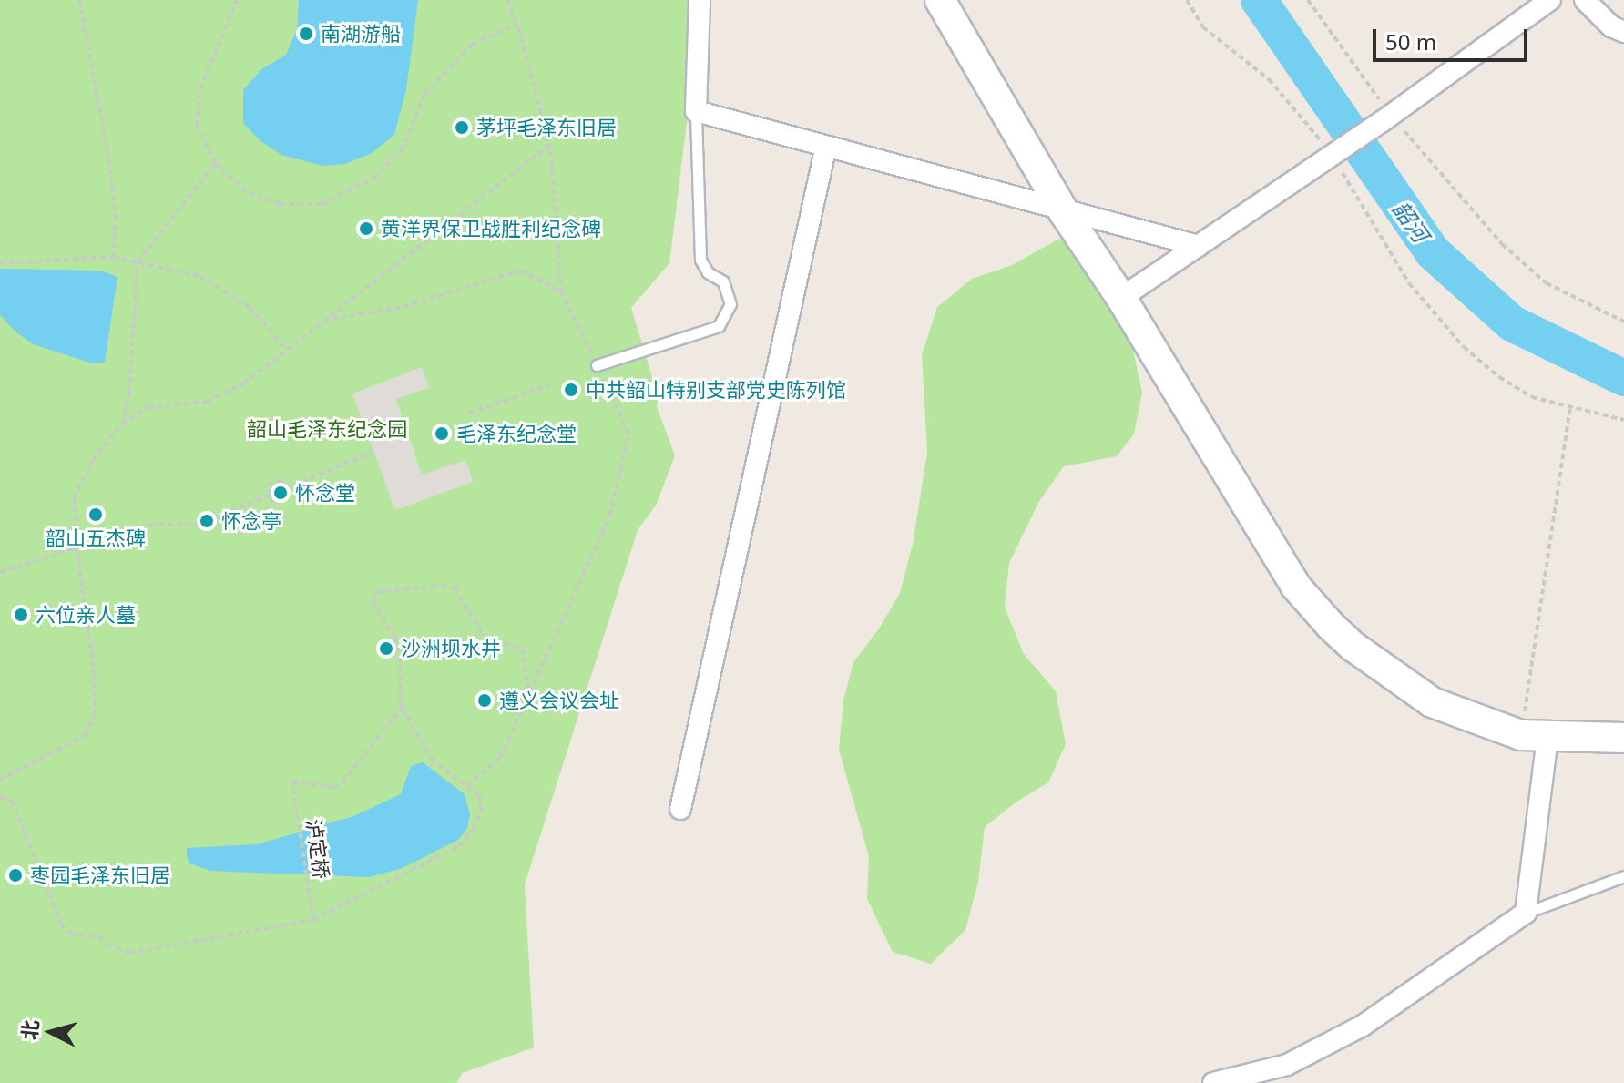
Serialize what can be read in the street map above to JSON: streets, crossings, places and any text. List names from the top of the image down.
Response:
{
  "streets": {
    "path": ["泸定桥"]
  },
  "water": ["韶河"],
  "parks": ["韶山毛泽东纪念园"],
  "places": [
    "南湖游船",
    "茅坪毛泽东旧居",
    "黄洋界保卫战胜利纪念碑",
    "中共韶山特别支部党史陈列馆",
    "毛泽东纪念堂",
    "怀念堂",
    "韶山五杰碑",
    "怀念亭",
    "六位亲人墓",
    "沙洲坝水井",
    "遵义会议会址",
    "枣园毛泽东旧居"
  ],
  "scale_bar": "50 m",
  "north": "left"
}
